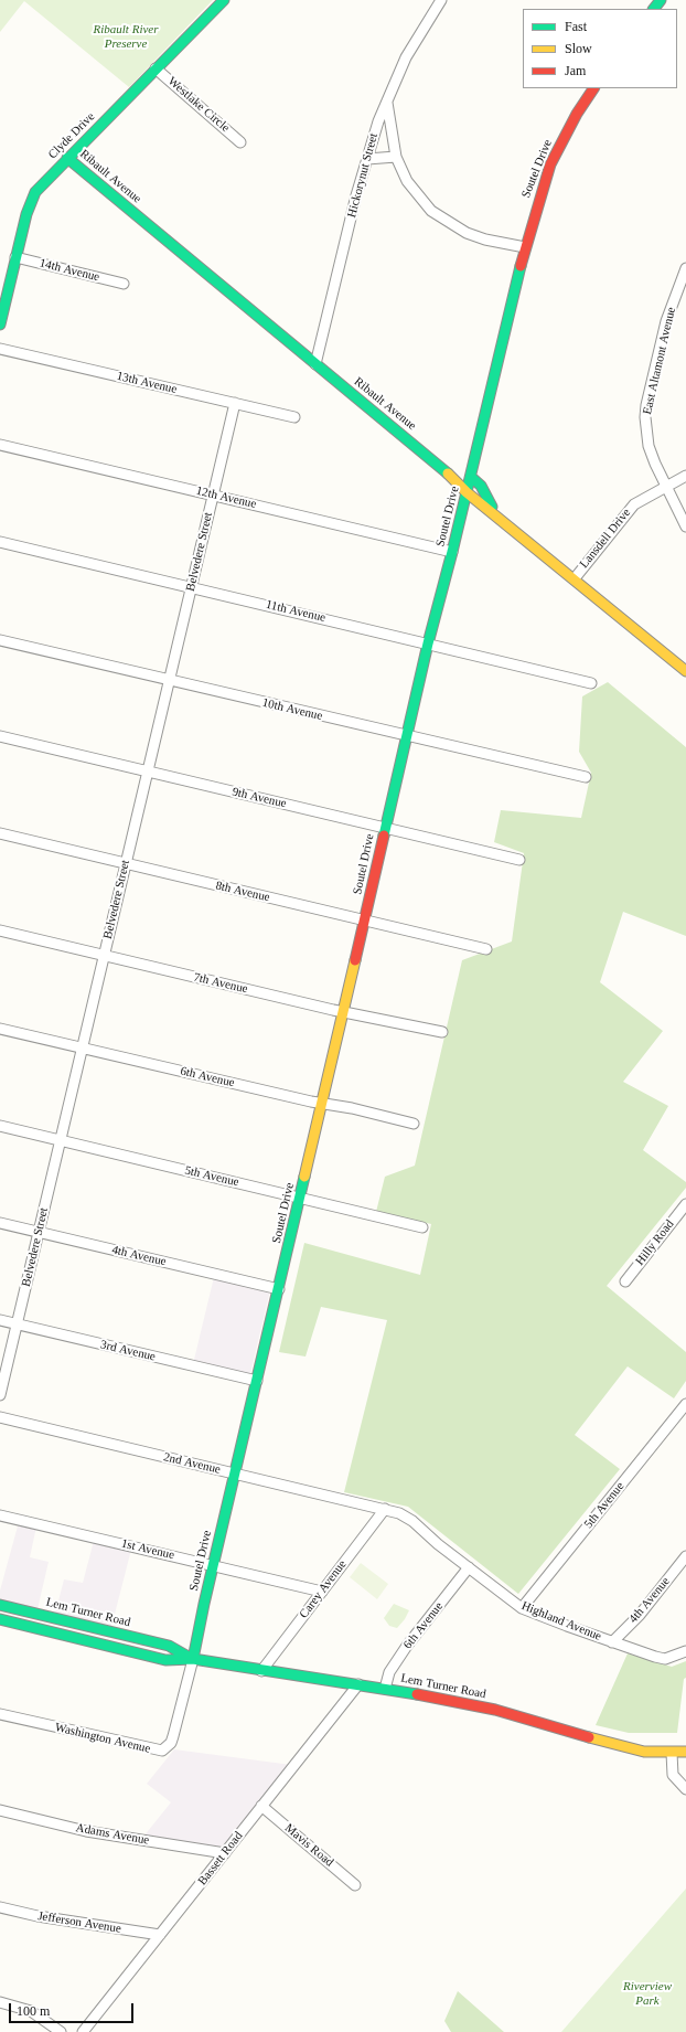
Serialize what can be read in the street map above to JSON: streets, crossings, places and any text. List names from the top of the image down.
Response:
{
  "streets": {
    "main road": [
      "Clyde Drive",
      "Soutel Drive",
      "Ribault Avenue",
      "Lem Turner Road"
    ],
    "street": [
      "Westlake Circle",
      "Hickorynut Street",
      "14th Avenue",
      "East Altamont Avenue",
      "13th Avenue",
      "12th Avenue",
      "Lansdell Drive",
      "Belvedere Street",
      "11th Avenue",
      "10th Avenue",
      "9th Avenue",
      "8th Avenue",
      "7th Avenue",
      "6th Avenue",
      "5th Avenue",
      "Hilly Road",
      "4th Avenue",
      "3rd Avenue",
      "2nd Avenue",
      "1st Avenue",
      "Carey Avenue",
      "Highland Avenue",
      "Washington Avenue",
      "Adams Avenue",
      "Mavis Road",
      "Bassett Road",
      "Jefferson Avenue"
    ]
  },
  "crossings": [
    ["Westlake Circle", "Clyde Drive"],
    ["Clyde Drive", "Ribault Avenue"],
    ["Clyde Drive", "14th Avenue"],
    ["Soutel Drive", "Ribault Avenue"],
    ["Soutel Drive", "12th Avenue"],
    ["Soutel Drive", "11th Avenue"],
    ["Soutel Drive", "10th Avenue"],
    ["Soutel Drive", "9th Avenue"],
    ["Soutel Drive", "8th Avenue"],
    ["Soutel Drive", "7th Avenue"],
    ["Soutel Drive", "6th Avenue"],
    ["Soutel Drive", "5th Avenue"],
    ["Soutel Drive", "4th Avenue"],
    ["Soutel Drive", "3rd Avenue"],
    ["Soutel Drive", "2nd Avenue"],
    ["Soutel Drive", "1st Avenue"],
    ["Soutel Drive", "Lem Turner Road"],
    ["Soutel Drive", "Washington Avenue"],
    ["Hickorynut Street", "Ribault Avenue"],
    ["Ribault Avenue", "Lansdell Drive"],
    ["East Altamont Avenue", "Lansdell Drive"],
    ["13th Avenue", "Belvedere Street"],
    ["12th Avenue", "Belvedere Street"],
    ["Belvedere Street", "11th Avenue"],
    ["Belvedere Street", "10th Avenue"],
    ["Belvedere Street", "9th Avenue"],
    ["Belvedere Street", "8th Avenue"],
    ["Belvedere Street", "7th Avenue"],
    ["Belvedere Street", "6th Avenue"],
    ["Belvedere Street", "5th Avenue"],
    ["Belvedere Street", "4th Avenue"],
    ["Belvedere Street", "3rd Avenue"],
    ["6th Avenue", "Lem Turner Road"],
    ["6th Avenue", "Highland Avenue"],
    ["5th Avenue", "Highland Avenue"],
    ["4th Avenue", "Highland Avenue"],
    ["2nd Avenue", "Carey Avenue"],
    ["2nd Avenue", "Highland Avenue"],
    ["1st Avenue", "Carey Avenue"],
    ["Carey Avenue", "Lem Turner Road"],
    ["Carey Avenue", "Highland Avenue"],
    ["Lem Turner Road", "Washington Avenue"],
    ["Lem Turner Road", "Bassett Road"],
    ["Adams Avenue", "Bassett Road"],
    ["Mavis Road", "Bassett Road"],
    ["Bassett Road", "Jefferson Avenue"]
  ],
  "parks": ["Ribault River Preserve", "Riverview Park"],
  "legend": ["Fast", "Slow", "Jam"],
  "scale_bar": "100 m"
}
